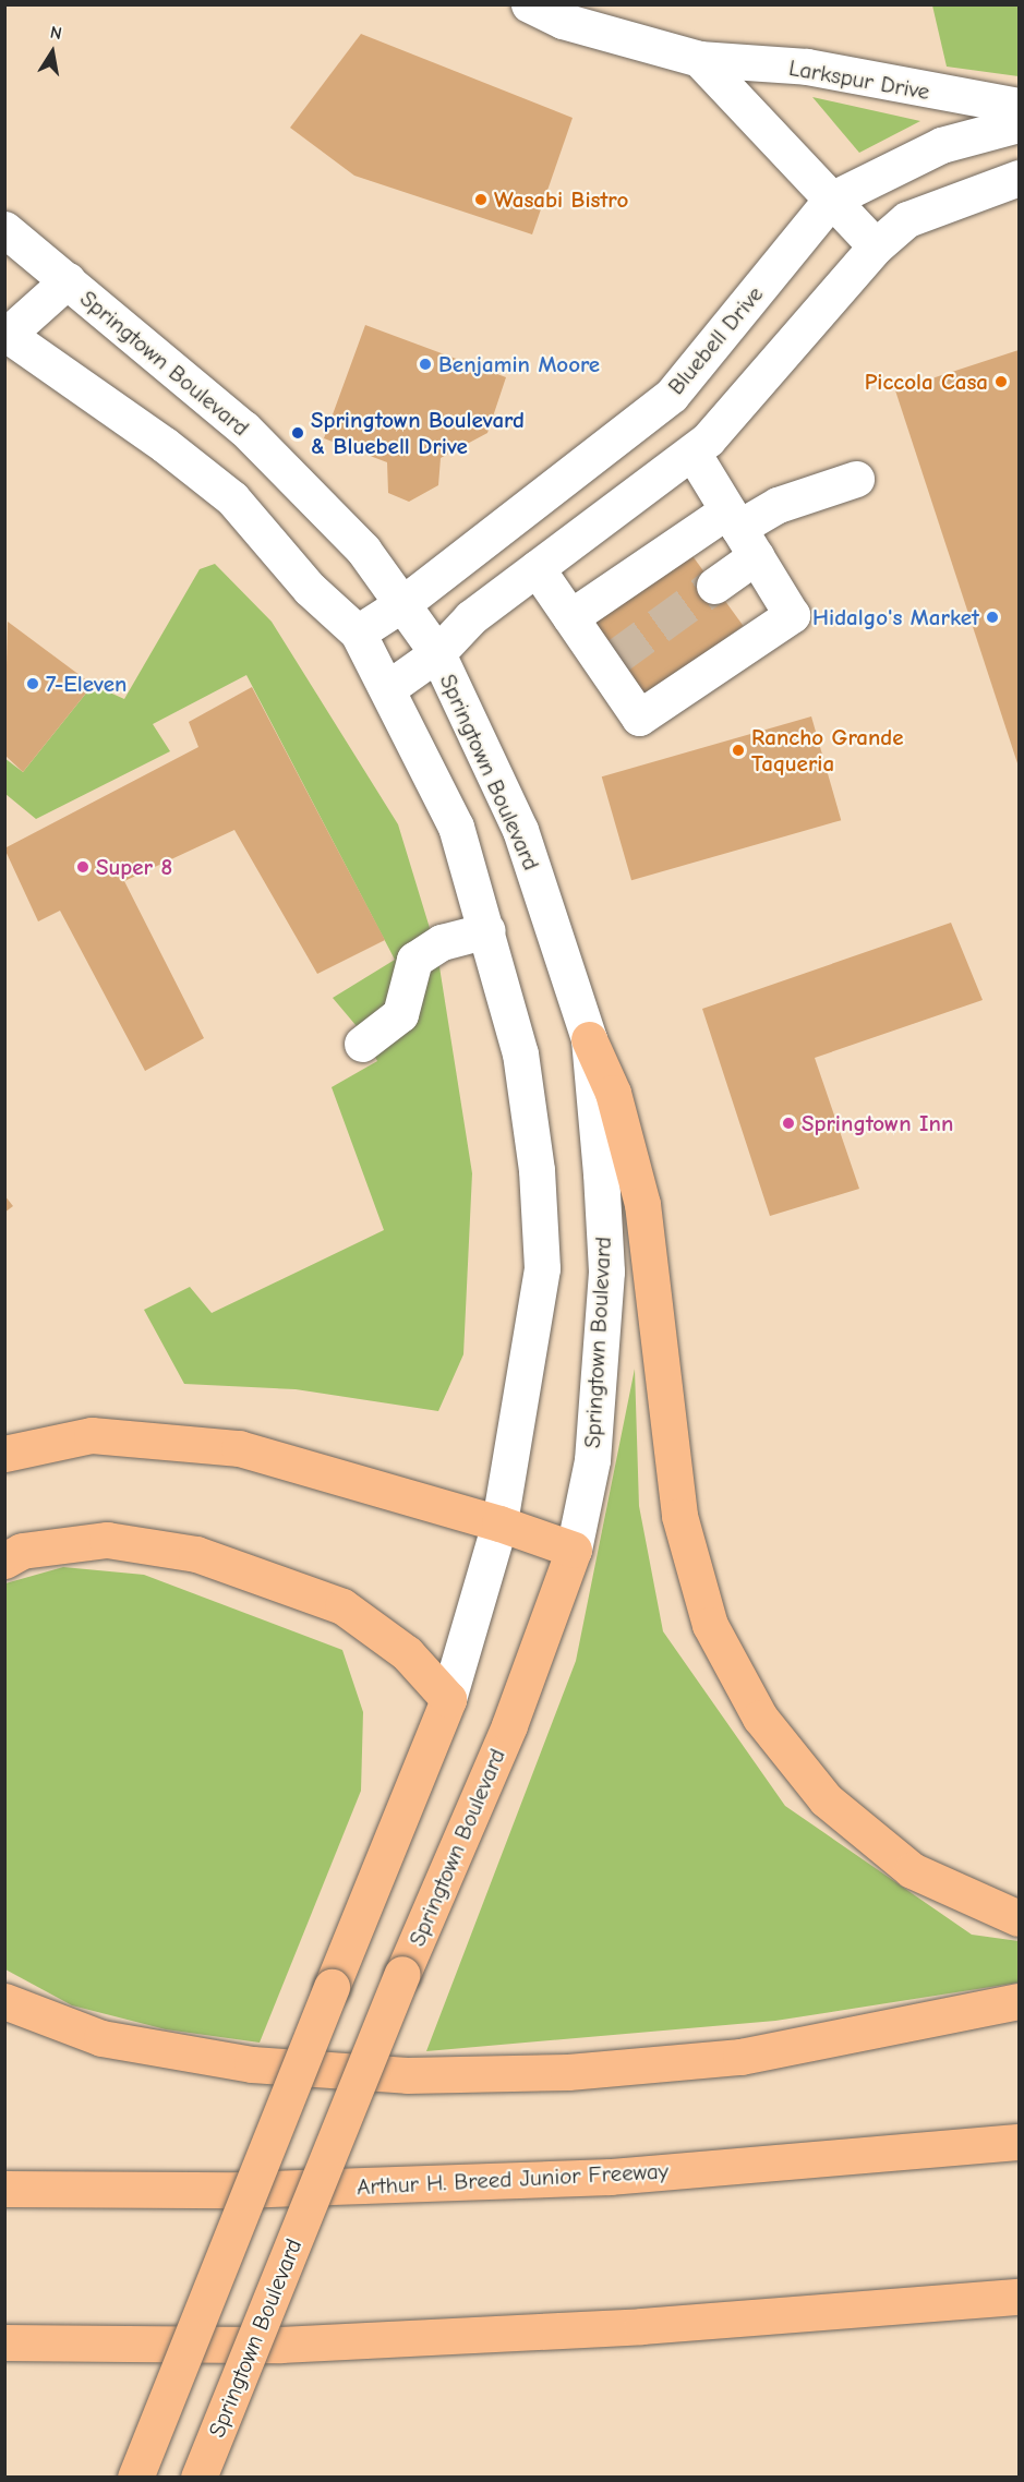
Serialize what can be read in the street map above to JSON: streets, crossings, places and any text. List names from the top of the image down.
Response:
{
  "streets": {
    "main road": ["Springtown Boulevard", "Arthur H. Breed Junior Freeway"],
    "street": ["Larkspur Drive", "Bluebell Drive"]
  },
  "crossings": [
    ["Bluebell Drive", "Springtown Boulevard"]
  ],
  "places": [
    "Wasabi Bistro",
    "Benjamin Moore",
    "Piccola Casa",
    "Springtown Boulevard & Bluebell Drive",
    "Hidalgo's Market",
    "7-Eleven",
    "Rancho Grande Taqueria",
    "Super 8",
    "Springtown Inn"
  ],
  "north": "top"
}
